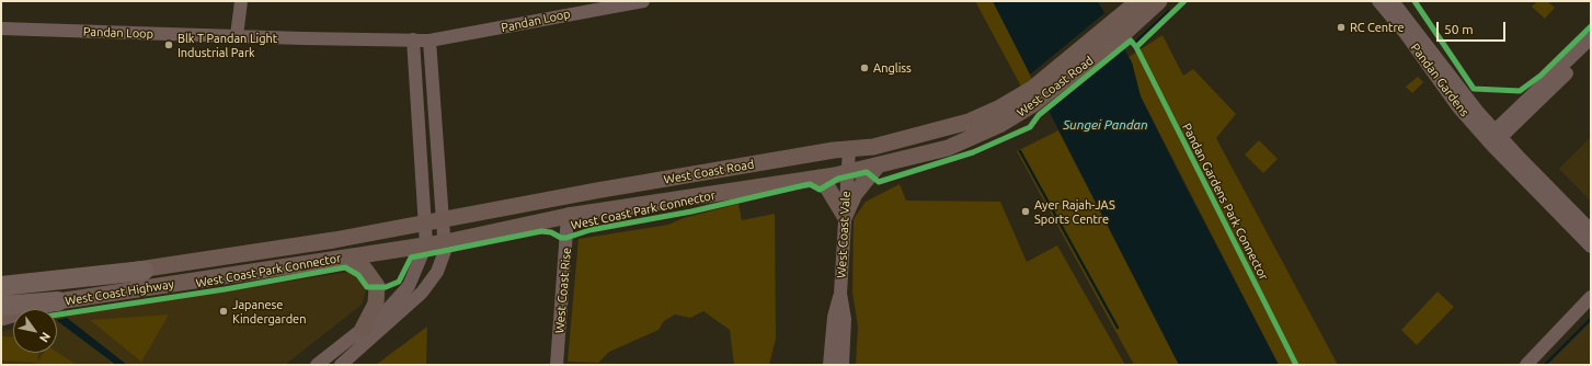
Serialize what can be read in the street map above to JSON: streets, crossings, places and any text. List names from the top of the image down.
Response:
{
  "streets": {
    "main road": ["West Coast Road", "West Coast Highway"],
    "street": [
      "Pandan Loop",
      "Pandan Gardens",
      "West Coast Vale",
      "West Coast Rise"
    ],
    "cycle path": ["Pandan Gardens Park Connector", "West Coast Park Connector"]
  },
  "crossings": [
    ["West Coast Road", "West Coast Vale"],
    ["West Coast Road", "West Coast Rise"],
    ["West Coast Road", "West Coast Highway"]
  ],
  "water": ["Sungei Pandan"],
  "places": [
    "RC Centre",
    "Blk T Pandan Light Industrial Park",
    "Angliss",
    "Ayer Rajah-JAS Sports Centre",
    "Japanese Kindergarden"
  ],
  "scale_bar": "50 m",
  "north": "bottom right"
}
